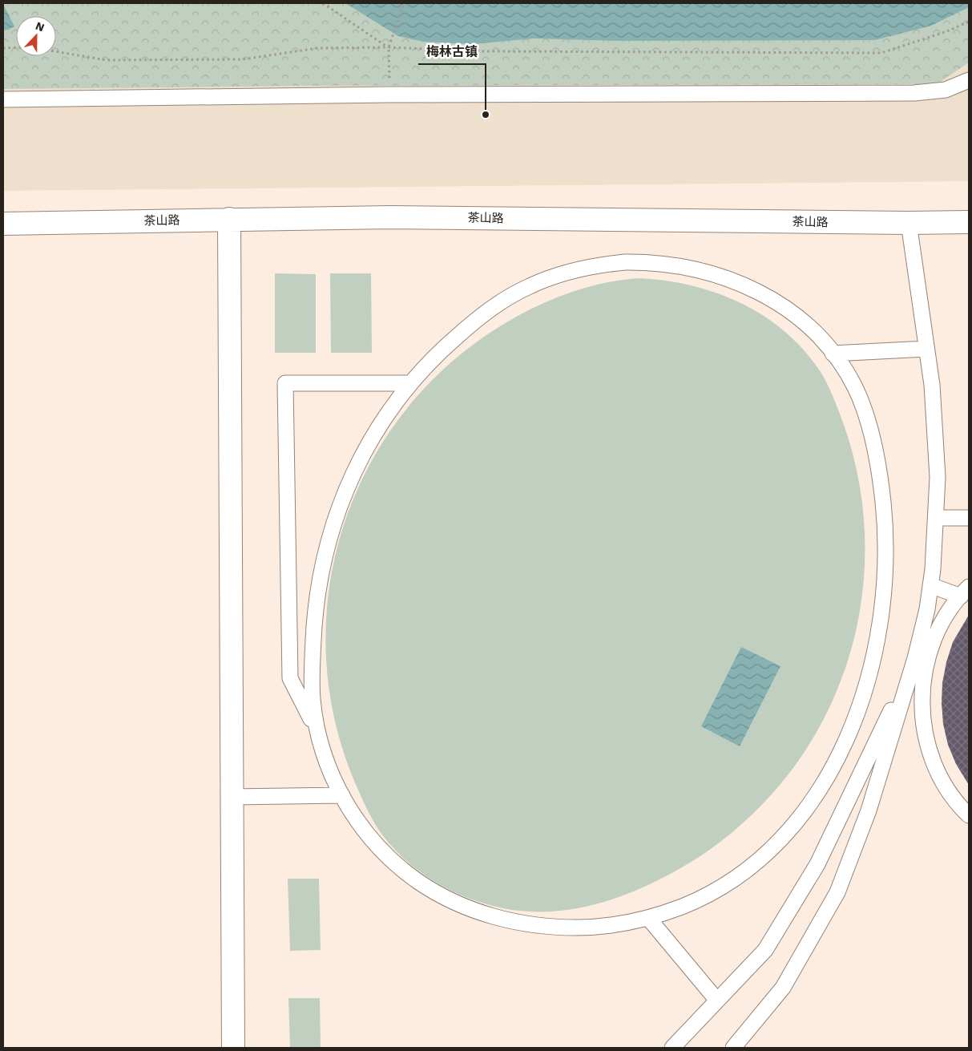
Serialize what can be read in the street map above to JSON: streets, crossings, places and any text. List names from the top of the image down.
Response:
{
  "streets": {
    "street": ["茶山路"]
  },
  "places": ["梅林古镇"],
  "north": "top"
}
